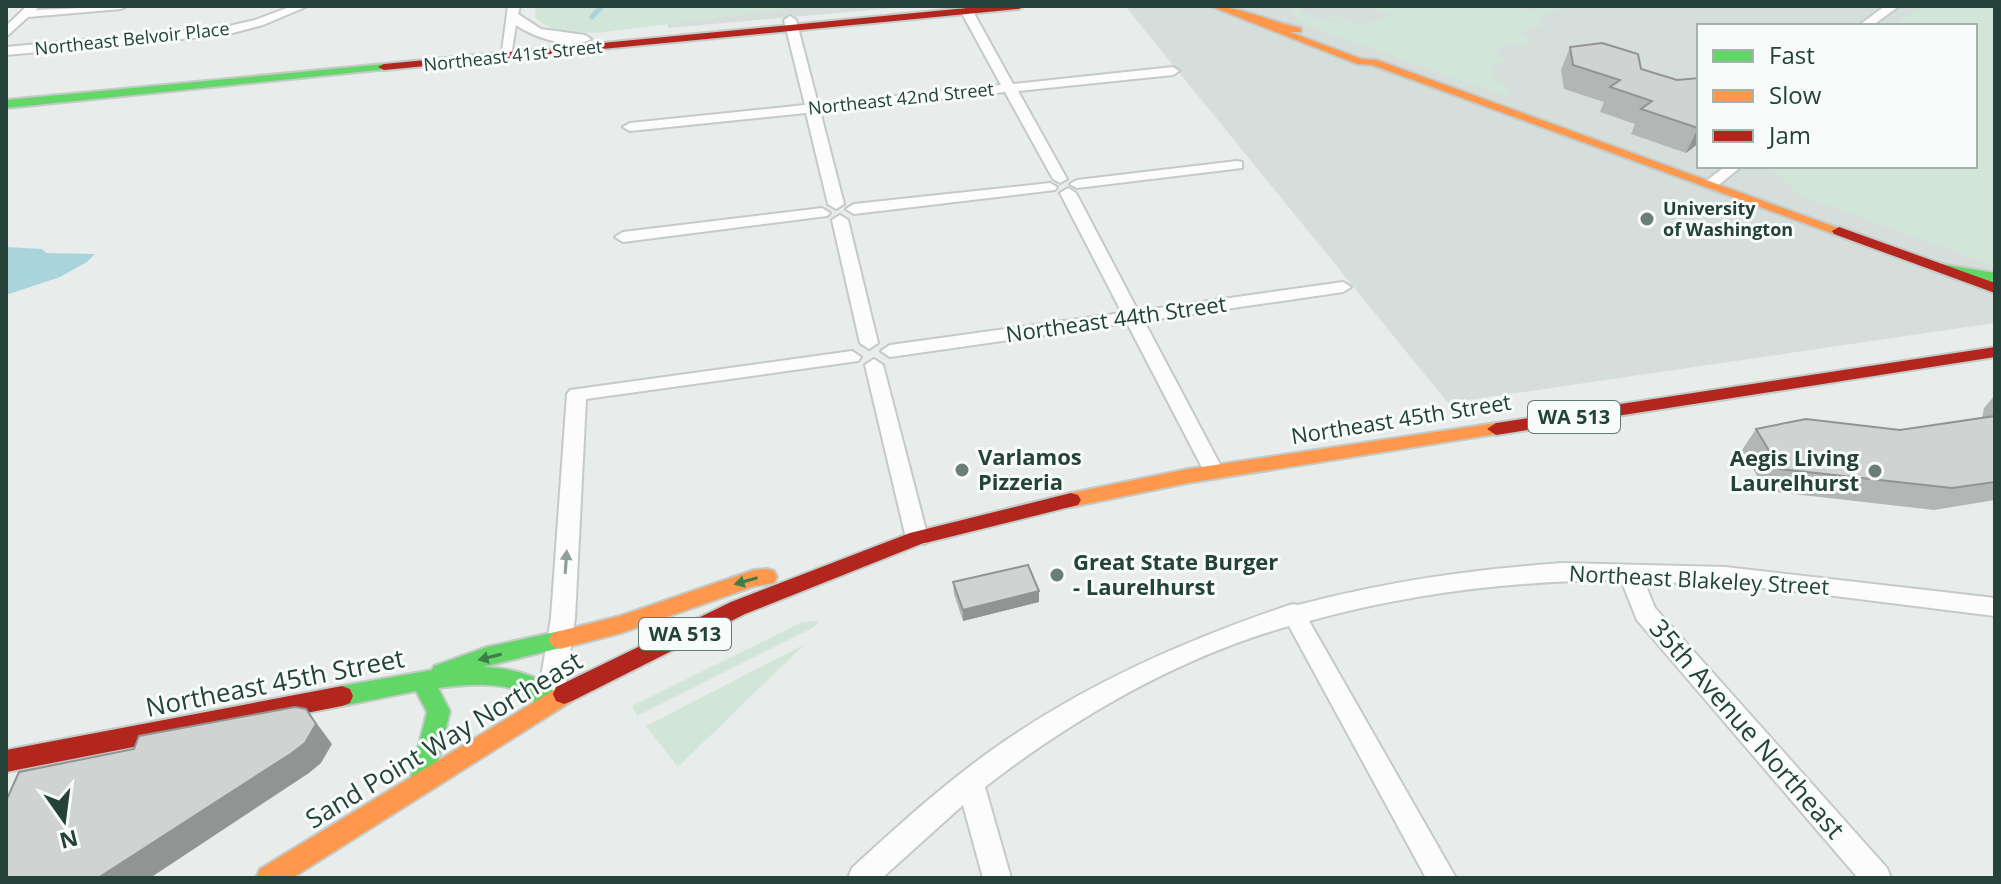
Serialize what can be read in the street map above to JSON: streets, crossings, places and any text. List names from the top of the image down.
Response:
{
  "streets": {
    "street": [
      "Northeast Belvoir Place",
      "Northeast 41st Street",
      "Northeast 42nd Street",
      "Northeast 44th Street",
      "WA 513",
      "Northeast 45th Street",
      "Northeast Blakeley Street",
      "35th Avenue Northeast",
      "Sand Point Way Northeast"
    ]
  },
  "crossings": [
    ["Northeast 45th Street", "Sand Point Way Northeast"],
    ["Northeast Blakeley Street", "35th Avenue Northeast"]
  ],
  "places": [
    "University of Washington",
    "Varlamos Pizzeria",
    "Aegis Living Laurelhurst",
    "Great State Burger - Laurelhurst"
  ],
  "legend": ["Fast", "Slow", "Jam"],
  "north": "bottom"
}
